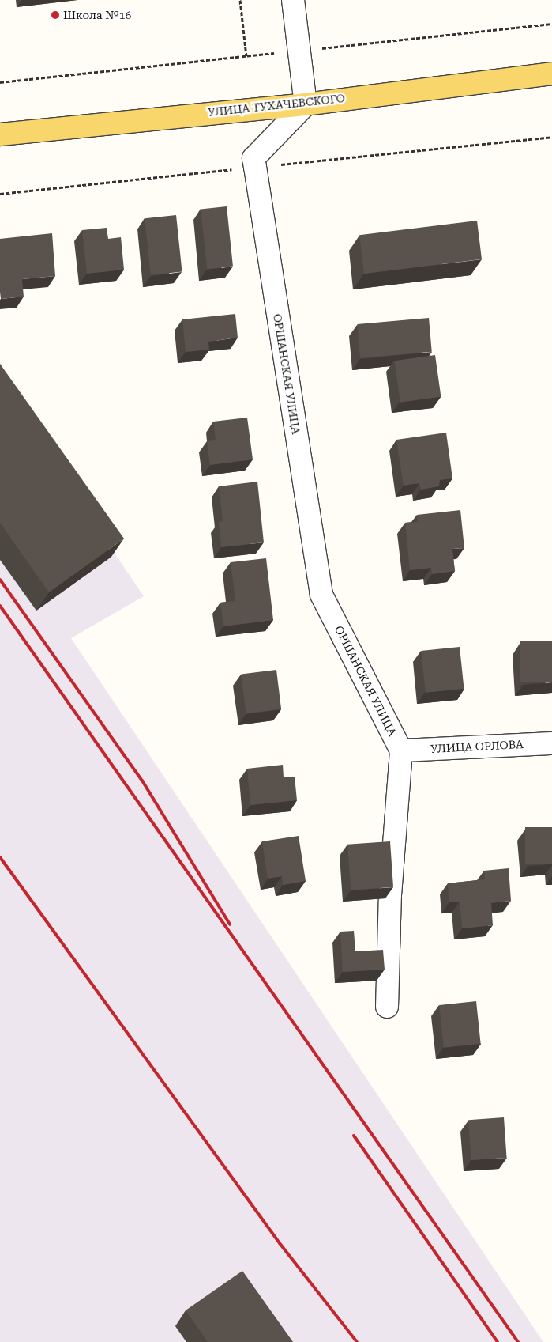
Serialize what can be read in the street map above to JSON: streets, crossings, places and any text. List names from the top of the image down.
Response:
{
  "streets": {
    "main road": ["УЛИЦА ТУХАЧЕВСКОГО"],
    "street": ["ОРШАНСКАЯ УЛИЦА", "УЛИЦА ОРЛОВА"]
  },
  "crossings": [
    ["УЛИЦА ТУХАЧЕВСКОГО", "ОРШАНСКАЯ УЛИЦА"],
    ["ОРШАНСКАЯ УЛИЦА", "УЛИЦА ОРЛОВА"]
  ],
  "places": ["Школа №16"]
}
